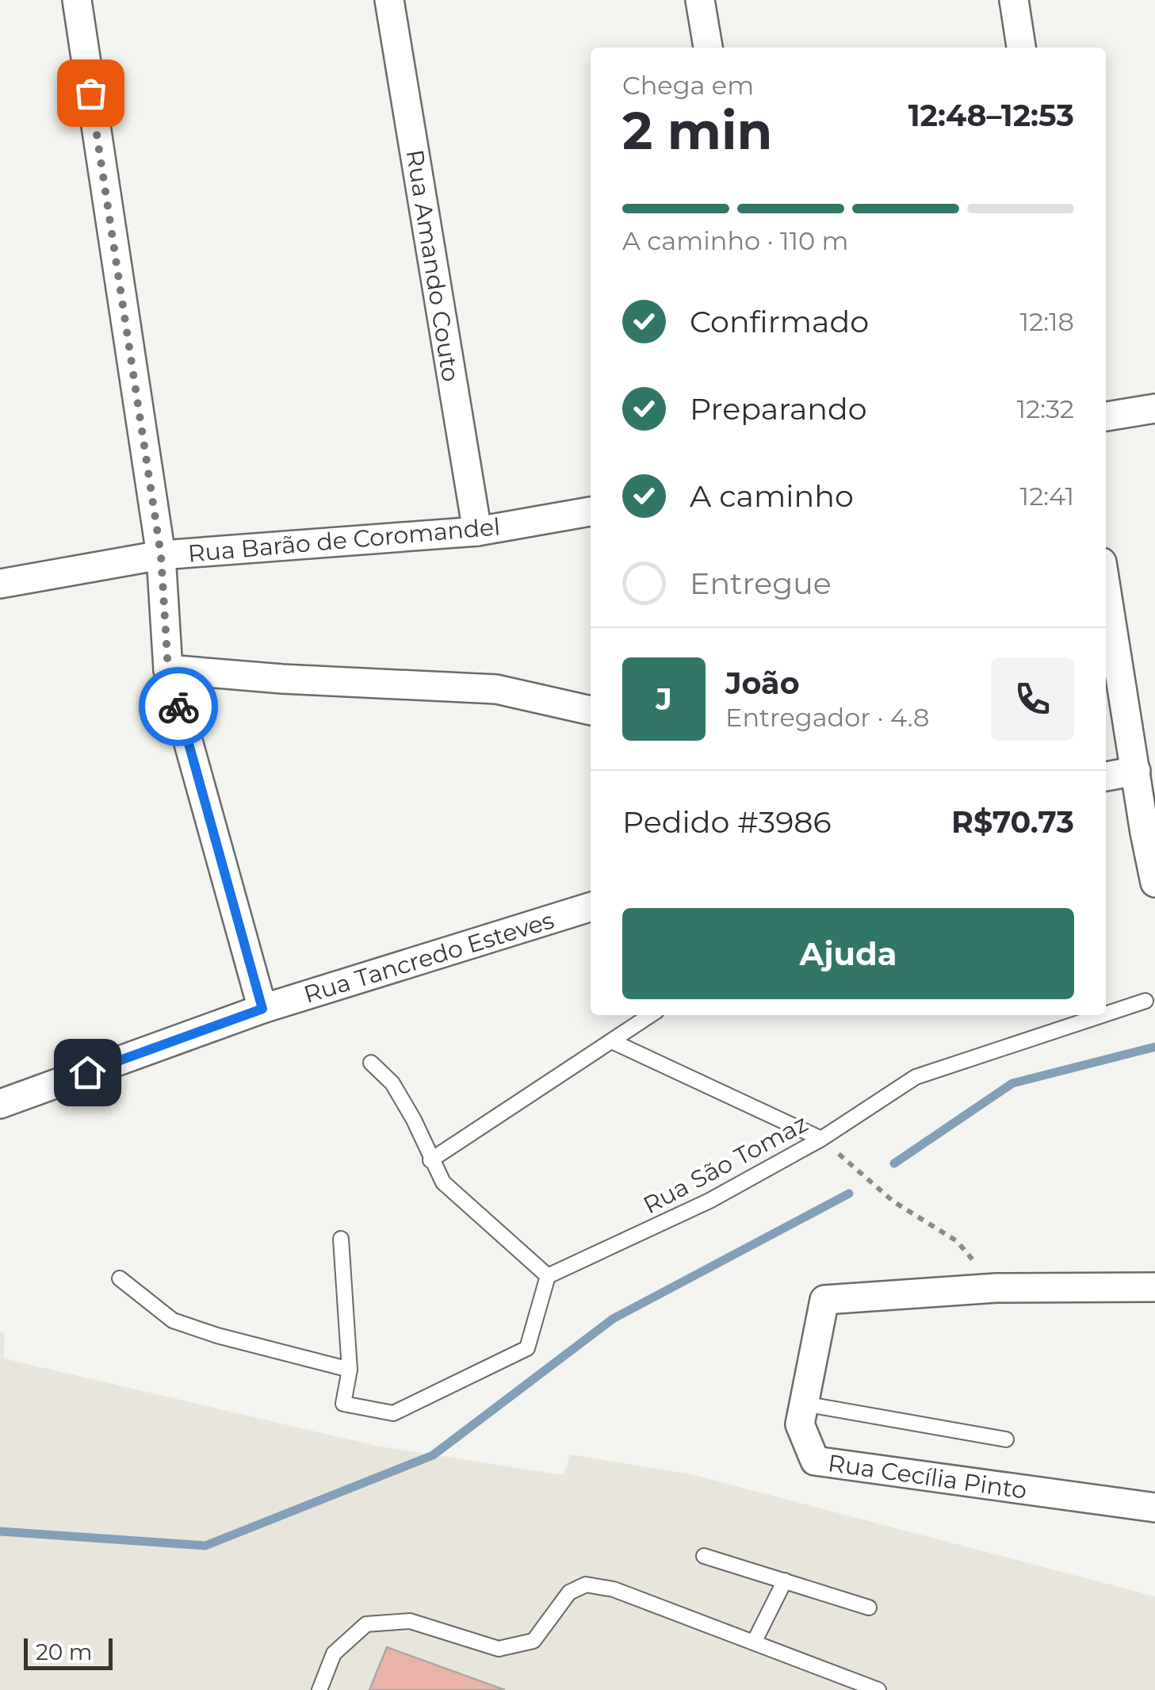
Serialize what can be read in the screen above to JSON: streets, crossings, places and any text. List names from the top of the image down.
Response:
{
  "streets": {
    "street": [
      "Rua Amando Couto",
      "Rua Barão de Coromandel",
      "Rua Tancredo Esteves",
      "Rua Cecília Pinto"
    ],
    "lane": ["Rua São Tomaz"]
  },
  "crossings": [
    ["Rua Amando Couto", "Rua Barão de Coromandel"]
  ],
  "scale_bar": "20 m",
  "page": {
    "heading": ["2 min", "Chega em", "12:48–12:53"],
    "panel": [
      "João",
      "Entregador · 4.8",
      "Pedido #3986",
      "R$70.73"
    ],
    "bar": "A caminho · 110 m",
    "list": [
      ["Confirmado", "12:18"],
      ["Preparando", "12:32"],
      ["A caminho", "12:41"],
      "Entregue"
    ],
    "round": "J",
    "buttons": "Ajuda",
    "scale": "20 m"
  }
}
